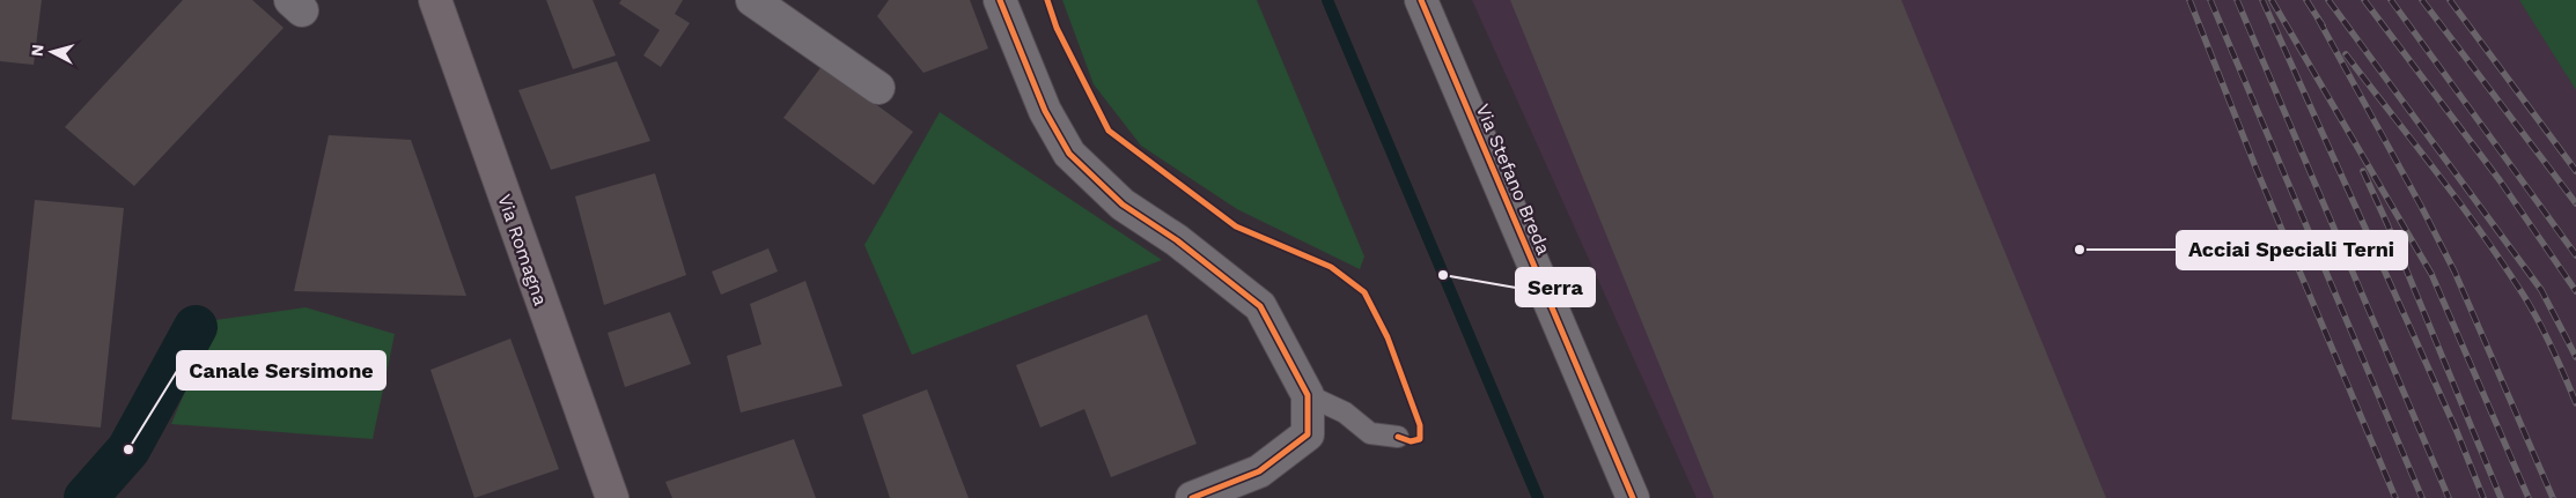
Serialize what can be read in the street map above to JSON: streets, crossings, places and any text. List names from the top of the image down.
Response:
{
  "streets": {
    "main road": ["Via Romagna"],
    "street": ["Via Stefano Breda"]
  },
  "places": ["Acciai Speciali Terni", "Serra", "Canale Sersimone"],
  "north": "left"
}
